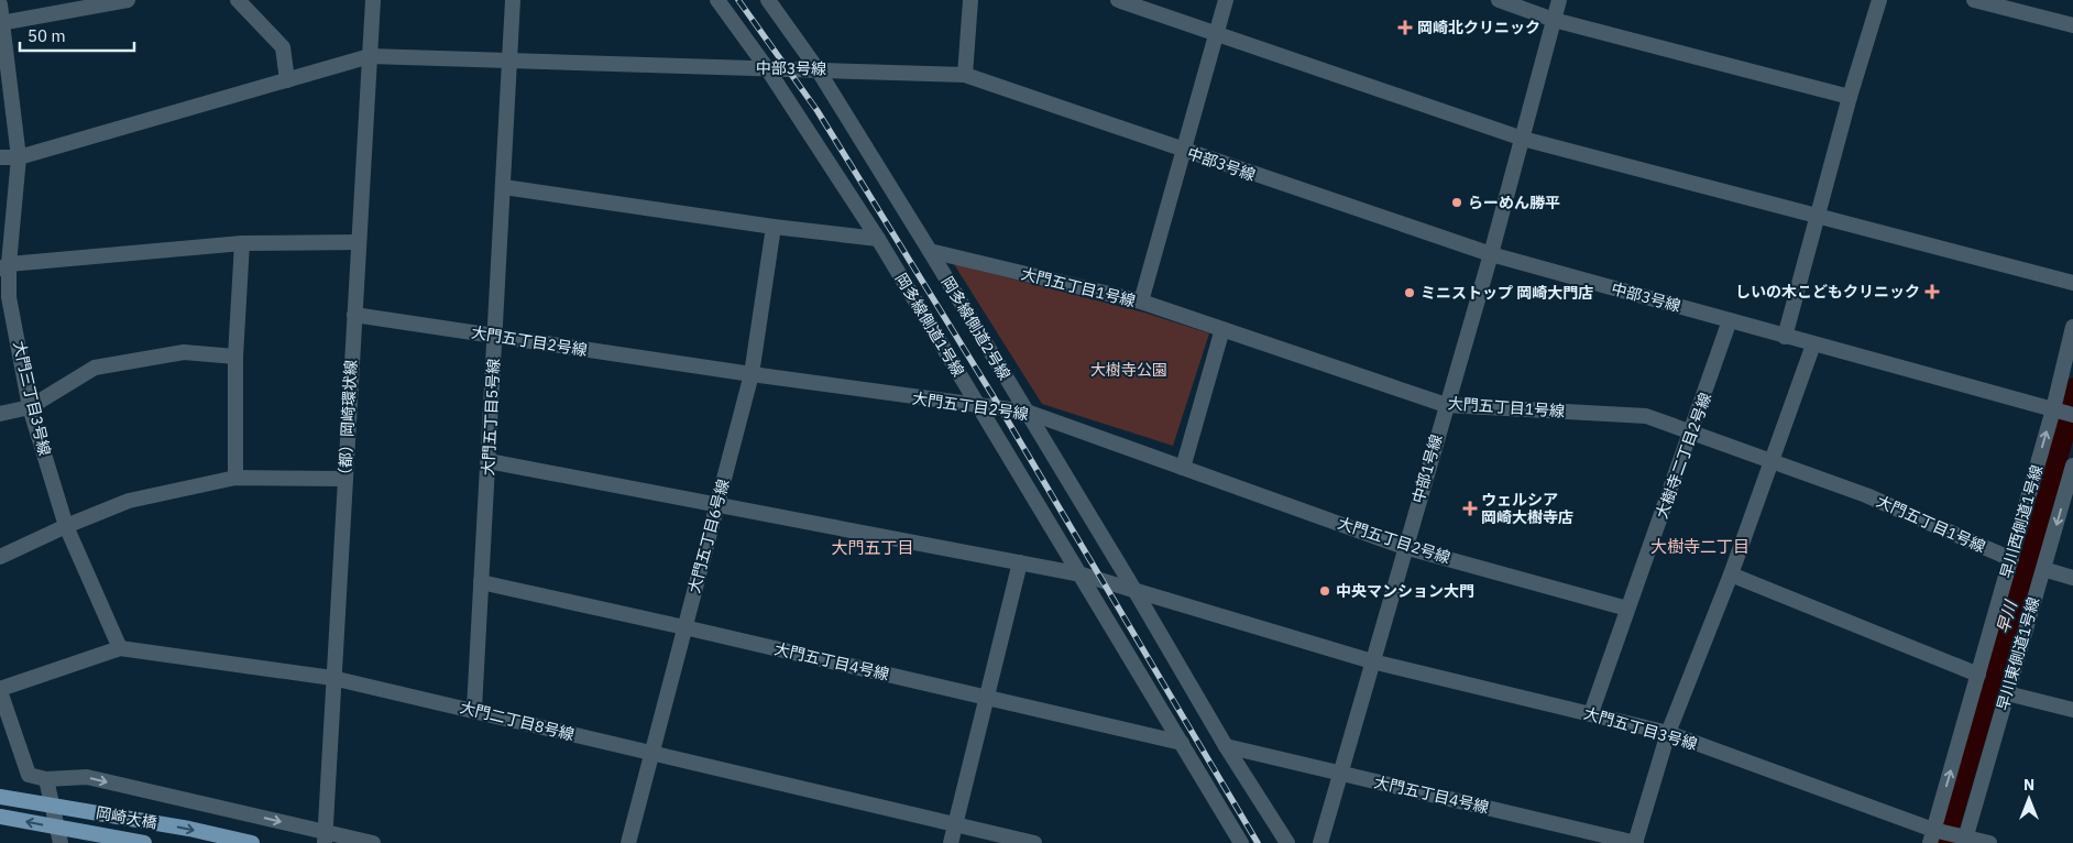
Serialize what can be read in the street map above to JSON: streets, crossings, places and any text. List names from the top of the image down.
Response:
{
  "streets": {
    "main road": ["岡崎大橋"],
    "street": [
      "中部3号線",
      "大門五丁目1号線",
      "岡多線側道1号線",
      "岡多線側道2号線",
      "大門五丁目2号線",
      "大門三丁目3号線",
      "大門五丁目5号線",
      "（都）岡崎環状線",
      "大樹寺二丁目2号線",
      "中部1号線",
      "早川西側道1号線",
      "大門五丁目6号線",
      "早川東側道1号線",
      "大門五丁目4号線",
      "大門二丁目8号線",
      "大門五丁目3号線"
    ]
  },
  "crossings": [
    ["中部3号線", "岡多線側道1号線"],
    ["中部3号線", "岡多線側道2号線"],
    ["中部3号線", "大門三丁目3号線"],
    ["中部3号線", "大門五丁目5号線"],
    ["中部3号線", "（都）岡崎環状線"],
    ["中部3号線", "大樹寺二丁目2号線"],
    ["中部3号線", "中部1号線"],
    ["中部3号線", "早川西側道1号線"],
    ["大門五丁目1号線", "岡多線側道2号線"],
    ["大門五丁目1号線", "大樹寺二丁目2号線"],
    ["大門五丁目1号線", "中部1号線"],
    ["大門五丁目1号線", "早川西側道1号線"],
    ["岡多線側道1号線", "大門五丁目2号線"],
    ["岡多線側道1号線", "大門五丁目4号線"],
    ["岡多線側道1号線", "大門五丁目3号線"],
    ["岡多線側道2号線", "大門五丁目2号線"],
    ["岡多線側道2号線", "大門五丁目4号線"],
    ["岡多線側道2号線", "大門五丁目3号線"],
    ["大門五丁目2号線", "大門五丁目5号線"],
    ["大門五丁目2号線", "（都）岡崎環状線"],
    ["大門五丁目2号線", "大樹寺二丁目2号線"],
    ["大門五丁目2号線", "中部1号線"],
    ["大門五丁目2号線", "大門五丁目6号線"],
    ["大門三丁目3号線", "大門二丁目8号線"],
    ["大門五丁目5号線", "大門五丁目4号線"],
    ["大門五丁目5号線", "大門二丁目8号線"],
    ["大門五丁目5号線", "大門五丁目3号線"],
    ["（都）岡崎環状線", "大門二丁目8号線"],
    ["大樹寺二丁目2号線", "大門五丁目3号線"],
    ["中部1号線", "大門五丁目4号線"],
    ["中部1号線", "大門五丁目3号線"],
    ["早川西側道1号線", "大門五丁目3号線"],
    ["大門五丁目6号線", "大門五丁目4号線"],
    ["大門五丁目6号線", "大門二丁目8号線"],
    ["大門五丁目6号線", "大門五丁目3号線"],
    ["早川東側道1号線", "大門五丁目3号線"]
  ],
  "one_way": ["早川西側道1号線"],
  "districts": ["大樹寺二丁目", "大門五丁目"],
  "water": ["早川"],
  "parks": ["大樹寺公園"],
  "places": {
    "health": ["岡崎北クリニック", "しいの木こどもクリニック", "ウェルシア 岡崎大樹寺店"],
    "other": ["らーめん勝平", "ミニストップ 岡崎大門店", "中央マンション大門"]
  },
  "scale_bar": "50 m",
  "north": "top"
}
